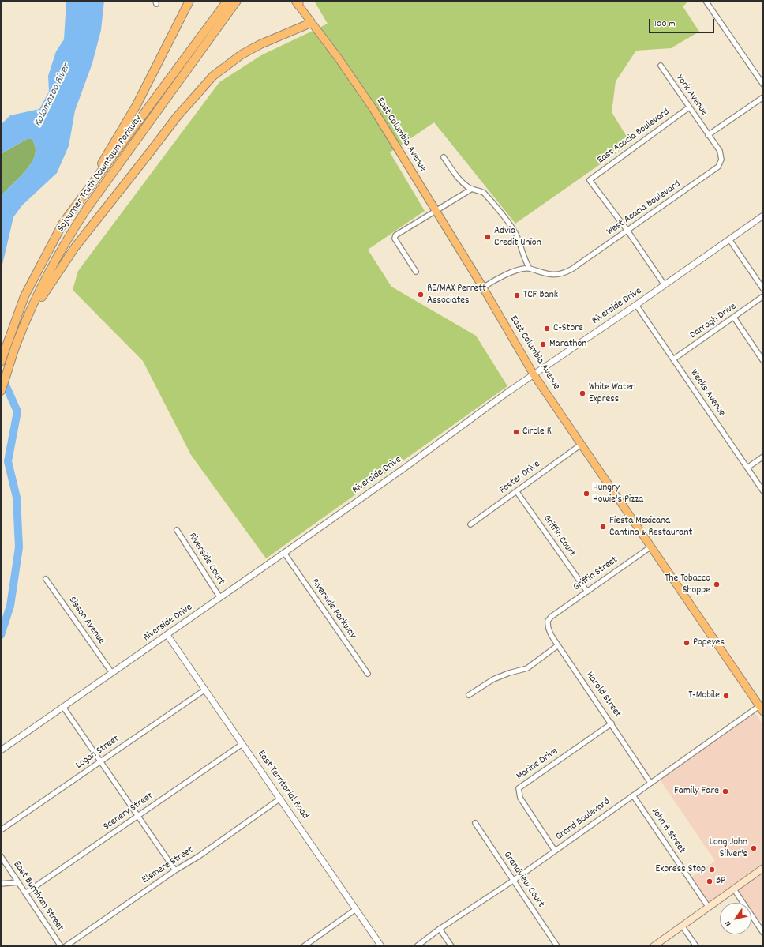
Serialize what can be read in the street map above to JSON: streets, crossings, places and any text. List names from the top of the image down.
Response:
{
  "streets": {
    "highway": ["Sojourner Truth Downtown Parkway"],
    "main road": ["East Columbia Avenue"],
    "street": [
      "York Avenue",
      "East Acacia Boulevard",
      "West Acacia Boulevard",
      "Riverside Drive",
      "Darragh Drive",
      "Weeks Avenue",
      "Foster Drive",
      "Griffin Court",
      "Riverside Court",
      "Griffin Street",
      "Riverside Parkway",
      "Sisson Avenue",
      "Harold Street",
      "Logan Street",
      "Marine Drive",
      "East Territorial Road",
      "Scenery Street",
      "Grand Boulevard",
      "John R Street",
      "Elsmere Street",
      "Grandview Court",
      "East Burnham Street"
    ]
  },
  "crossings": [
    ["York Avenue", "East Acacia Boulevard"],
    ["York Avenue", "West Acacia Boulevard"],
    ["East Columbia Avenue", "West Acacia Boulevard"],
    ["East Columbia Avenue", "Riverside Drive"],
    ["East Columbia Avenue", "Foster Drive"],
    ["East Columbia Avenue", "Griffin Street"],
    ["East Columbia Avenue", "Grand Boulevard"],
    ["East Acacia Boulevard", "West Acacia Boulevard"],
    ["Riverside Drive", "Weeks Avenue"],
    ["Riverside Drive", "Riverside Court"],
    ["Riverside Drive", "Riverside Parkway"],
    ["Riverside Drive", "Sisson Avenue"],
    ["Riverside Drive", "East Territorial Road"],
    ["Darragh Drive", "Weeks Avenue"],
    ["Foster Drive", "Griffin Court"],
    ["Griffin Court", "Griffin Street"],
    ["Griffin Street", "Harold Street"],
    ["Harold Street", "Marine Drive"],
    ["Harold Street", "Grand Boulevard"],
    ["Logan Street", "East Territorial Road"],
    ["Marine Drive", "Grand Boulevard"],
    ["East Territorial Road", "Scenery Street"],
    ["East Territorial Road", "Elsmere Street"],
    ["Scenery Street", "East Burnham Street"],
    ["Grand Boulevard", "John R Street"],
    ["Grand Boulevard", "Grandview Court"]
  ],
  "water": ["Kalamazoo River"],
  "places": [
    "Advia Credit Union",
    "RE/MAX Perrett Associates",
    "TCF Bank",
    "C-Store",
    "Marathon",
    "White Water Express",
    "Circle K",
    "Hungry Howie's Pizza",
    "Fiesta Mexicana Cantina & Restaurant",
    "The Tobacco Shoppe",
    "Popeyes",
    "T-Mobile",
    "Family Fare",
    "Long John Silver's",
    "Express Stop",
    "BP"
  ],
  "scale_bar": "100 m",
  "north": "bottom left"
}
